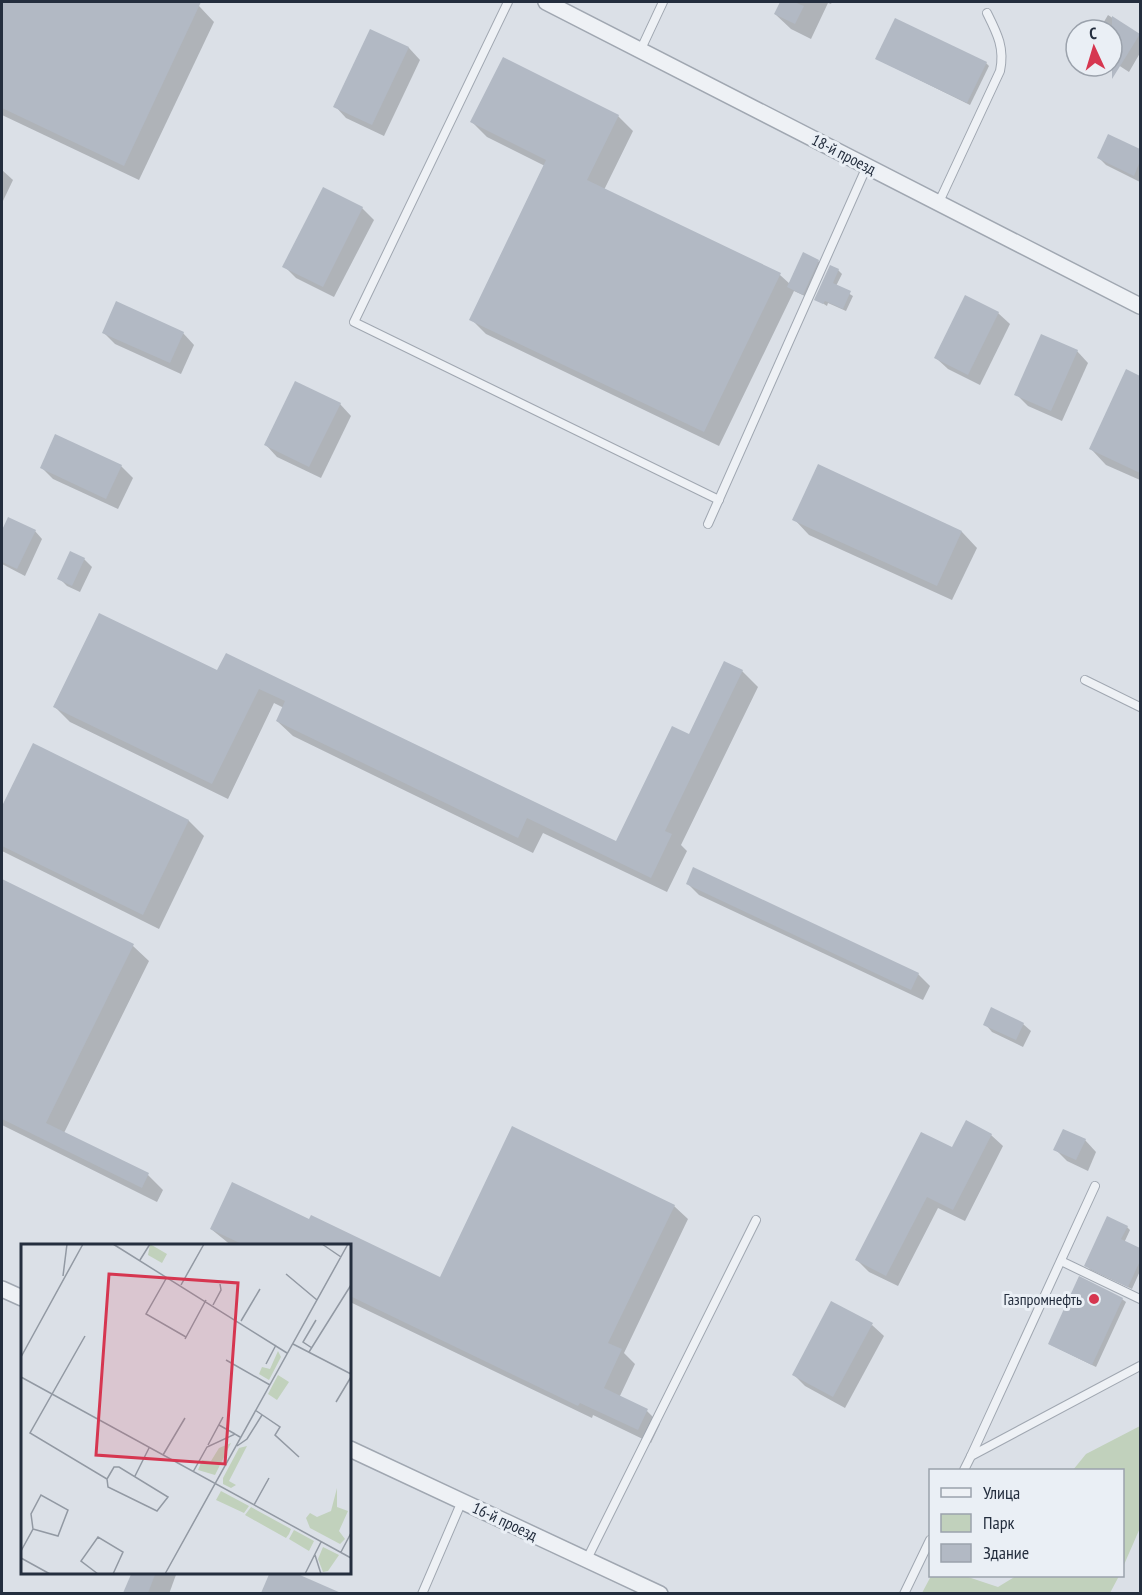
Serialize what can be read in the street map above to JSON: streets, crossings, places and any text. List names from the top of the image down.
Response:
{
  "streets": {
    "street": ["18-й проезд", "16-й проезд"]
  },
  "places": ["Газпромнефть"],
  "legend": ["Улица", "Парк", "Здание"],
  "north": "top"
}
